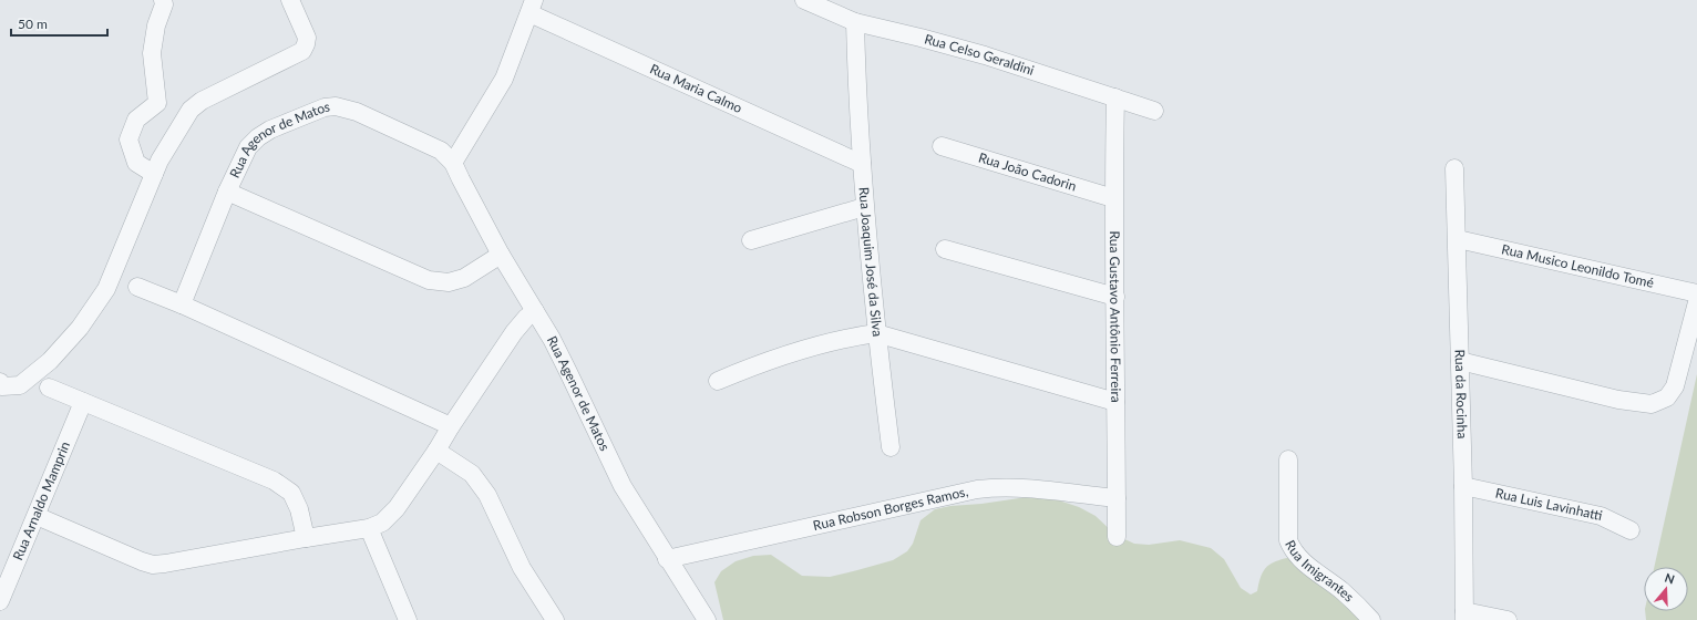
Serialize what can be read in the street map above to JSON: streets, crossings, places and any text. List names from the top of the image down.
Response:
{
  "streets": {
    "street": [
      "Rua Celso Geraldini",
      "Rua Maria Calmo",
      "Rua Agenor de Matos",
      "Rua João Cadorin",
      "Rua Joaquim José da Silva",
      "Rua Musico Leonildo Tomé",
      "Rua Gustavo Antônio Ferreira",
      "Rua da Rocinha",
      "Rua Arnaldo Mamprin",
      "Rua Luis Lavinhatti",
      "Rua Robson Borges Ramos,",
      "Rua Imigrantes"
    ]
  },
  "crossings": [
    ["Rua Celso Geraldini", "Rua Joaquim José da Silva"],
    ["Rua Celso Geraldini", "Rua Gustavo Antônio Ferreira"],
    ["Rua Maria Calmo", "Rua Joaquim José da Silva"],
    ["Rua Agenor de Matos", "Rua Robson Borges Ramos,"],
    ["Rua João Cadorin", "Rua Gustavo Antônio Ferreira"],
    ["Rua Joaquim José da Silva", "Rua Gustavo Antônio Ferreira"],
    ["Rua Musico Leonildo Tomé", "Rua da Rocinha"],
    ["Rua Gustavo Antônio Ferreira", "Rua Robson Borges Ramos,"],
    ["Rua da Rocinha", "Rua Luis Lavinhatti"]
  ],
  "scale_bar": "50 m",
  "north": "top"
}
